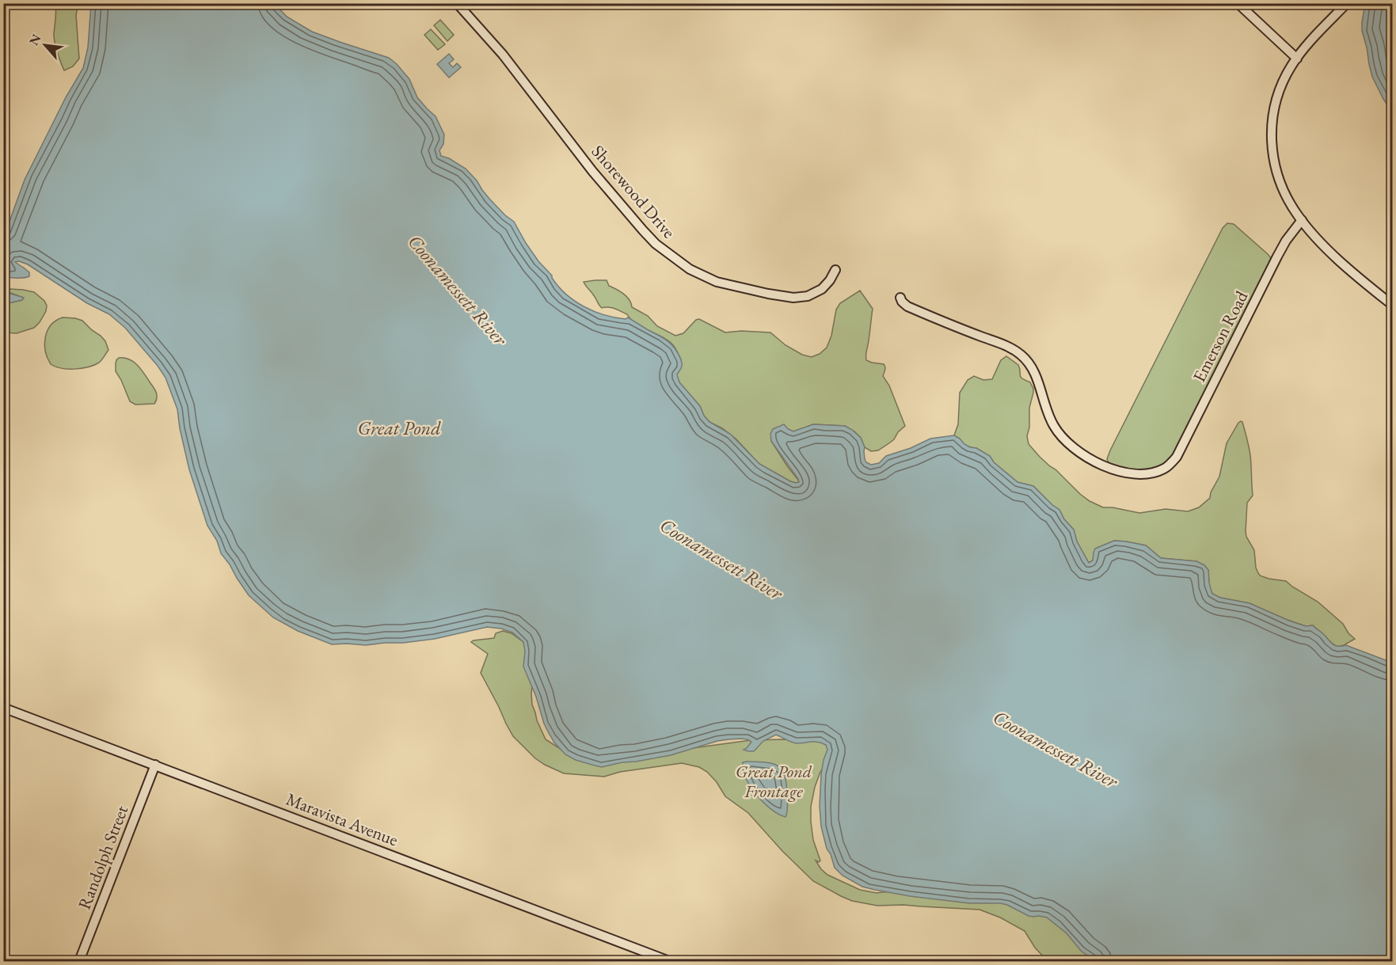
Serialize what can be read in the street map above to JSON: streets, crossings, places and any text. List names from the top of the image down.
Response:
{
  "streets": {
    "street": [
      "Shorewood Drive",
      "Emerson Road",
      "Maravista Avenue",
      "Randolph Street"
    ]
  },
  "crossings": [
    ["Maravista Avenue", "Randolph Street"]
  ],
  "water": ["Coonamessett River", "Great Pond"],
  "parks": ["Great Pond Frontage"],
  "north": "top left"
}
